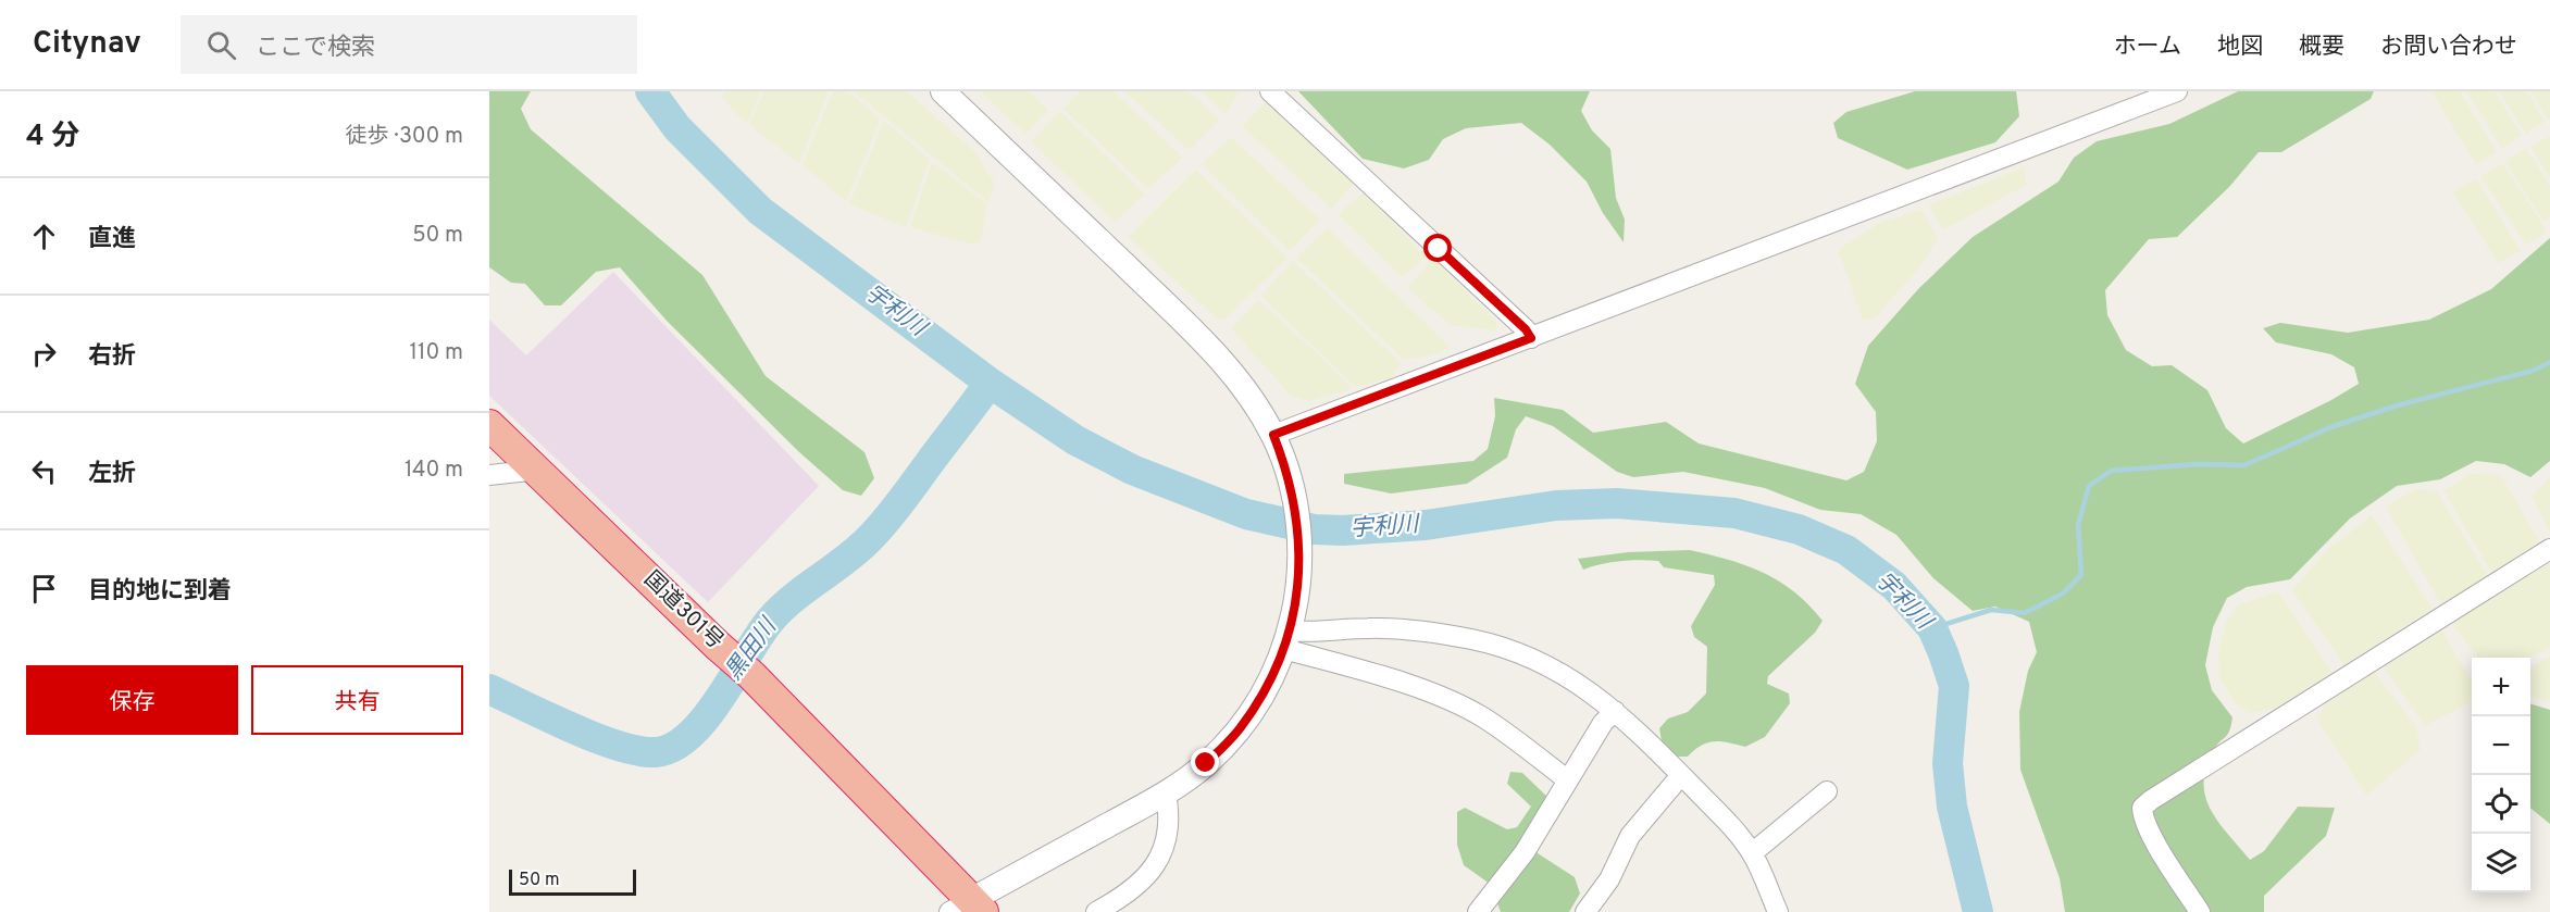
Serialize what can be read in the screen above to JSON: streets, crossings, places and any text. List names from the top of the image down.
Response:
{
  "streets": {
    "highway": ["国道301号"]
  },
  "water": ["宇利川", "黒田川"],
  "scale_bar": "50 m",
  "page": {
    "header": "Citynav",
    "search": "ここで検索",
    "nav": [
      "ホーム",
      "地図",
      "概要",
      "お問い合わせ"
    ],
    "heading": ["4 分", "徒歩 · 300 m"],
    "list": [
      ["直進", "50 m"],
      ["右折", "110 m"],
      ["左折", "140 m"],
      "目的地に到着"
    ],
    "buttons": ["保存", "共有"],
    "map_buttons": ["+", "−"],
    "scale": "50 m"
  }
}
